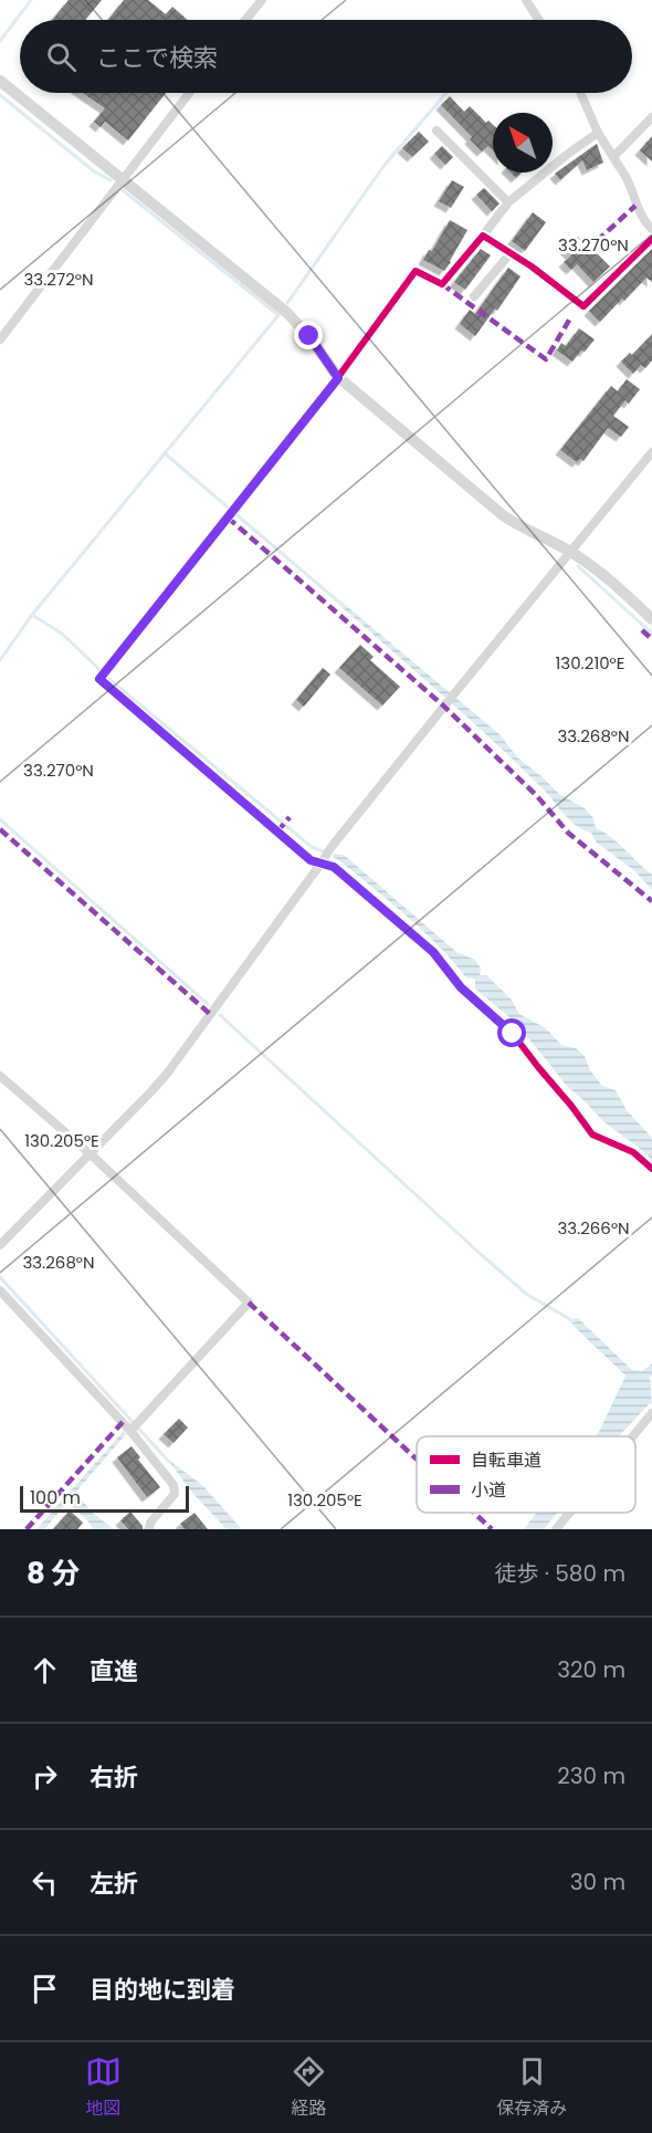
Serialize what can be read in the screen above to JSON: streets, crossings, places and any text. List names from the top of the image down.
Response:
{
  "legend": ["自転車道", "小道"],
  "scale_bar": "100 m",
  "north": "top left",
  "page": {
    "search": "ここで検索",
    "scale": "100 m",
    "heading": ["8 分", "徒歩 · 580 m"],
    "list": [
      ["直進", "320 m"],
      ["右折", "230 m"],
      ["左折", "30 m"],
      "目的地に到着"
    ],
    "nav": ["地図", "経路", "保存済み"]
  },
  "coordinates": [
    "33.270°N",
    "33.272°N",
    "130.210°E",
    "33.268°N",
    "130.205°E",
    "33.266°N"
  ]
}
